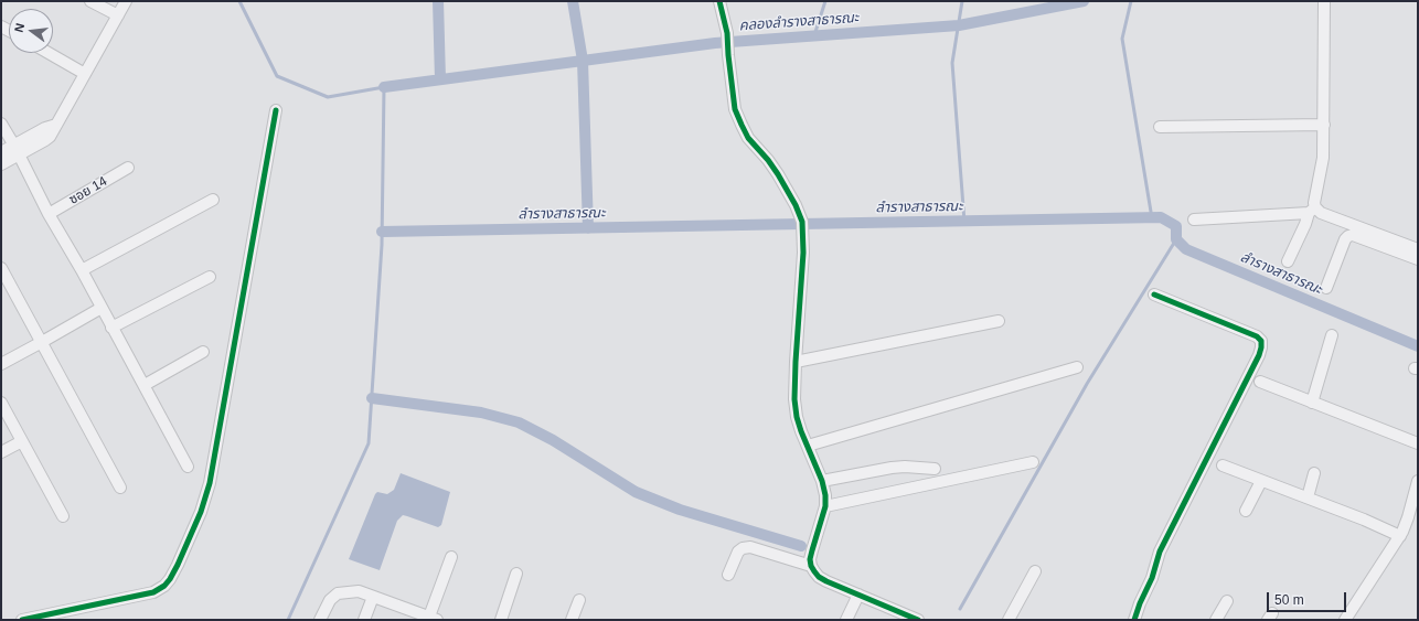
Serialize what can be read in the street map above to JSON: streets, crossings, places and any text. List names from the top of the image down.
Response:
{
  "streets": {
    "street": ["ซอย 14"]
  },
  "water": ["คลองลำรางสาธารณะ", "ลำรางสาธารณะ"],
  "scale_bar": "50 m",
  "north": "left"
}
